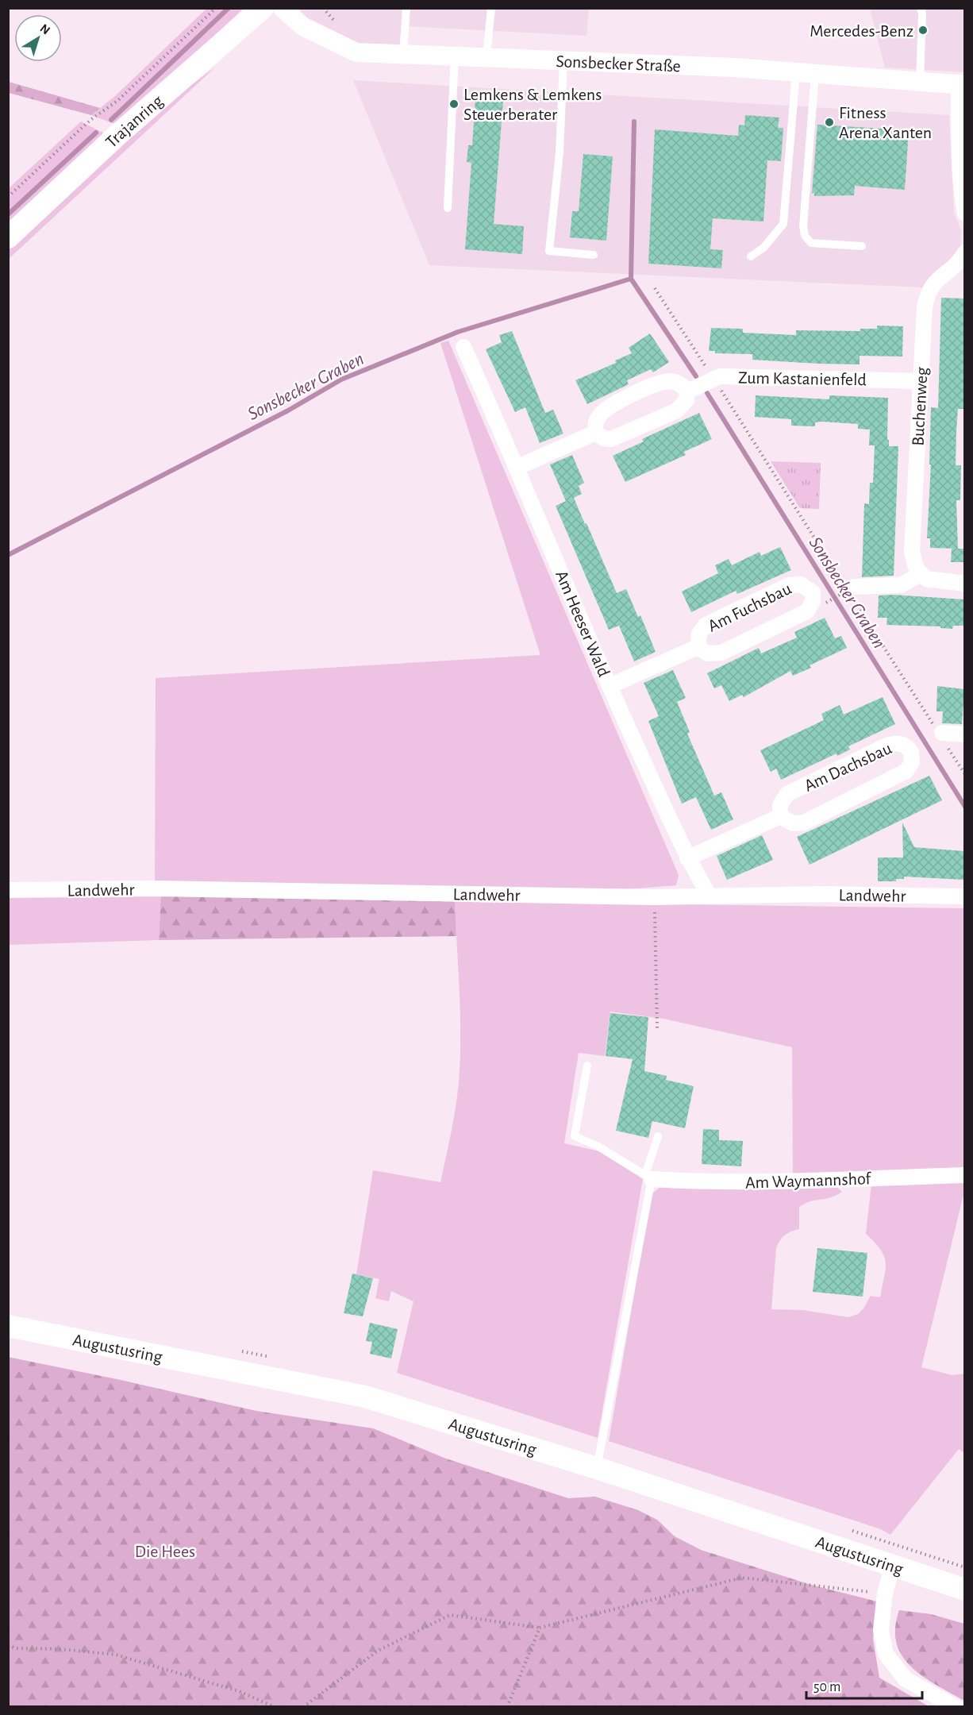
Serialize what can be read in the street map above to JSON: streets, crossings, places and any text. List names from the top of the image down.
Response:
{
  "streets": {
    "main road": ["Trajanring", "Augustusring"],
    "street": [
      "Sonsbecker Straße",
      "Zum Kastanienfeld",
      "Buchenweg",
      "Am Fuchsbau",
      "Am Heeser Wald",
      "Am Dachsbau",
      "Landwehr",
      "Am Waymannshof"
    ]
  },
  "crossings": [
    ["Zum Kastanienfeld", "Buchenweg"],
    ["Am Fuchsbau", "Am Heeser Wald"],
    ["Am Heeser Wald", "Landwehr"]
  ],
  "water": ["Sonsbecker Graben"],
  "parks": ["Die Hees"],
  "places": ["Mercedes-Benz", "Lemkens & Lemkens Steuerberater", "Fitness Arena Xanten"],
  "scale_bar": "50 m",
  "north": "top right"
}
